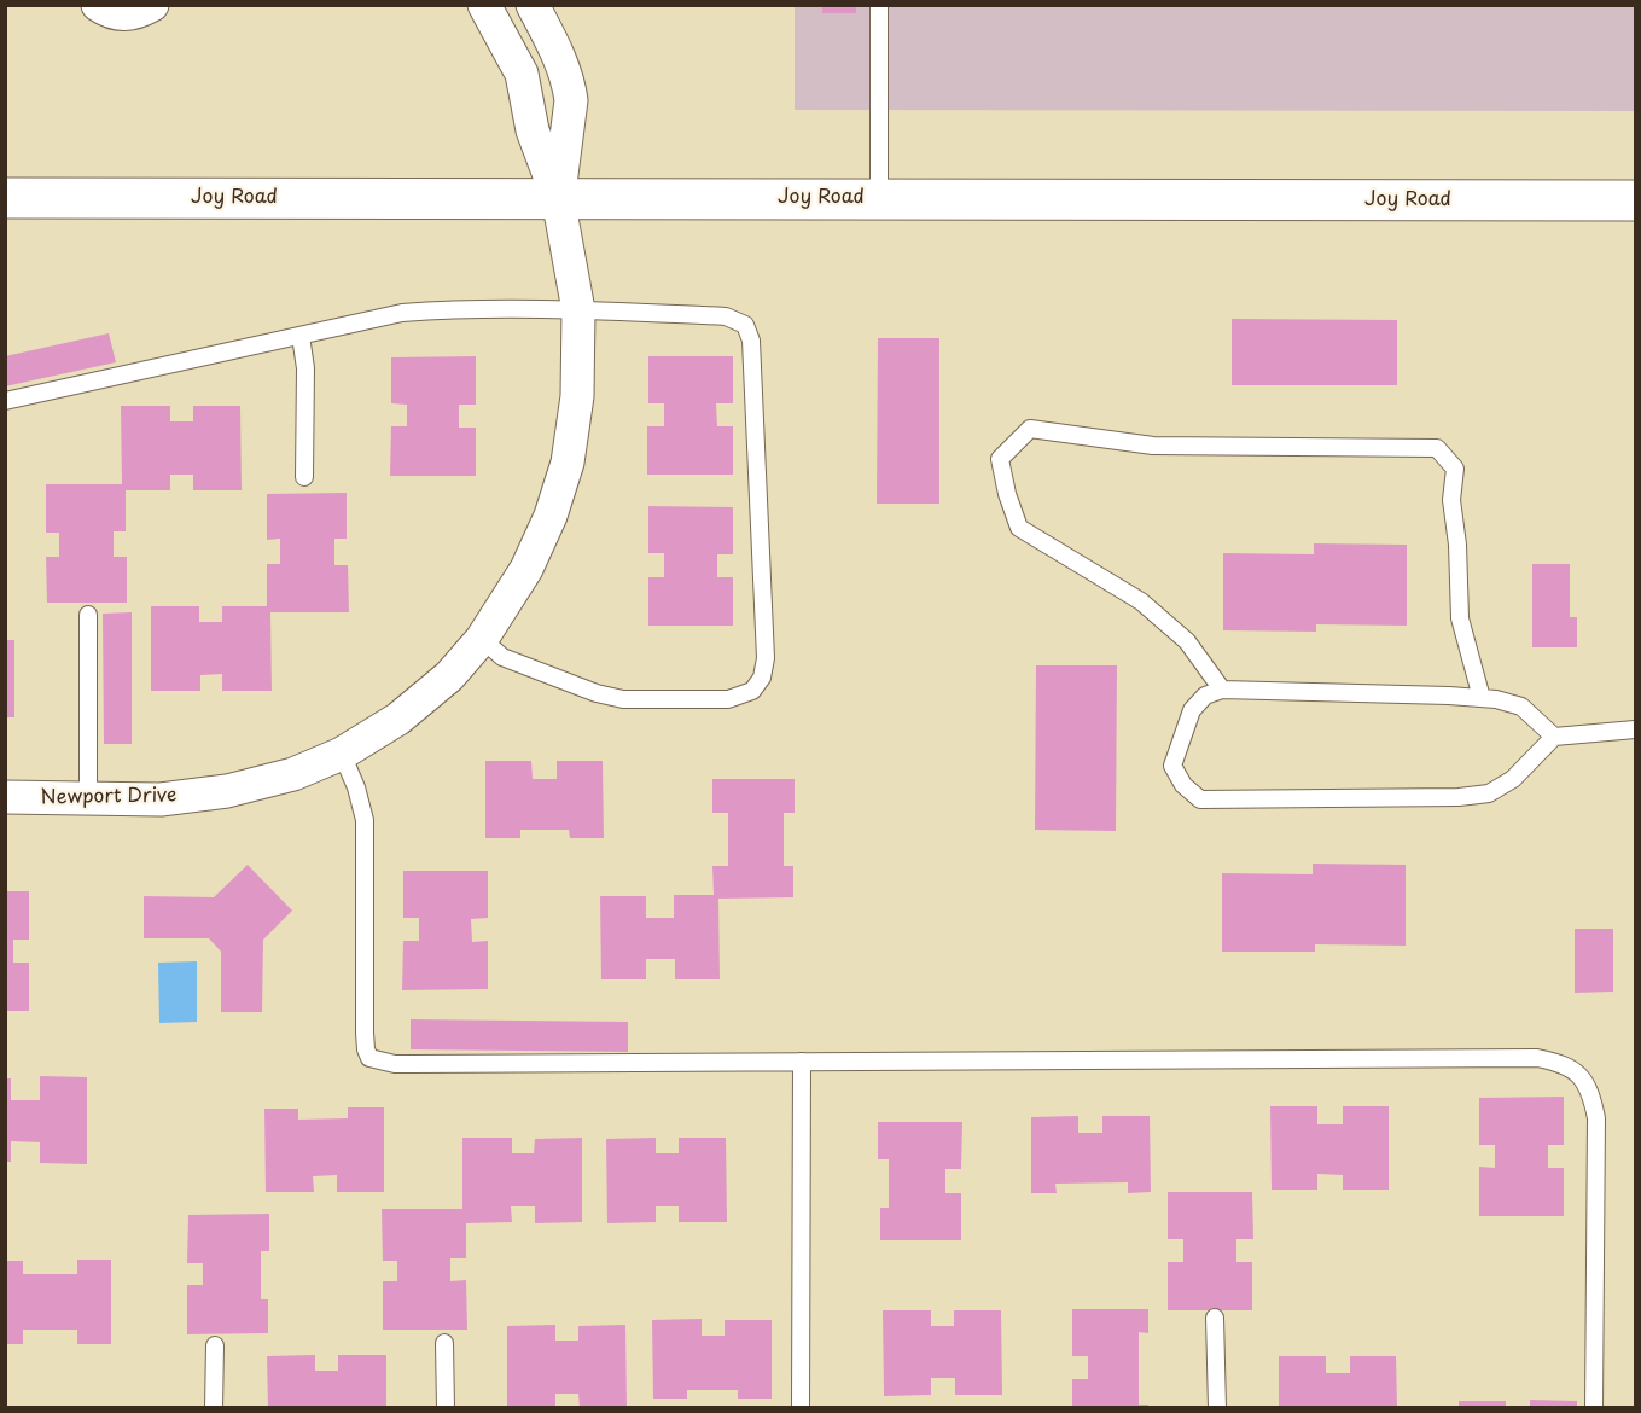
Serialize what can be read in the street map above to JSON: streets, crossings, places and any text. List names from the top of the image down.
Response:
{
  "streets": {
    "street": ["Joy Road", "Newport Drive"]
  },
  "crossings": [
    ["Joy Road", "Newport Drive"]
  ]
}
